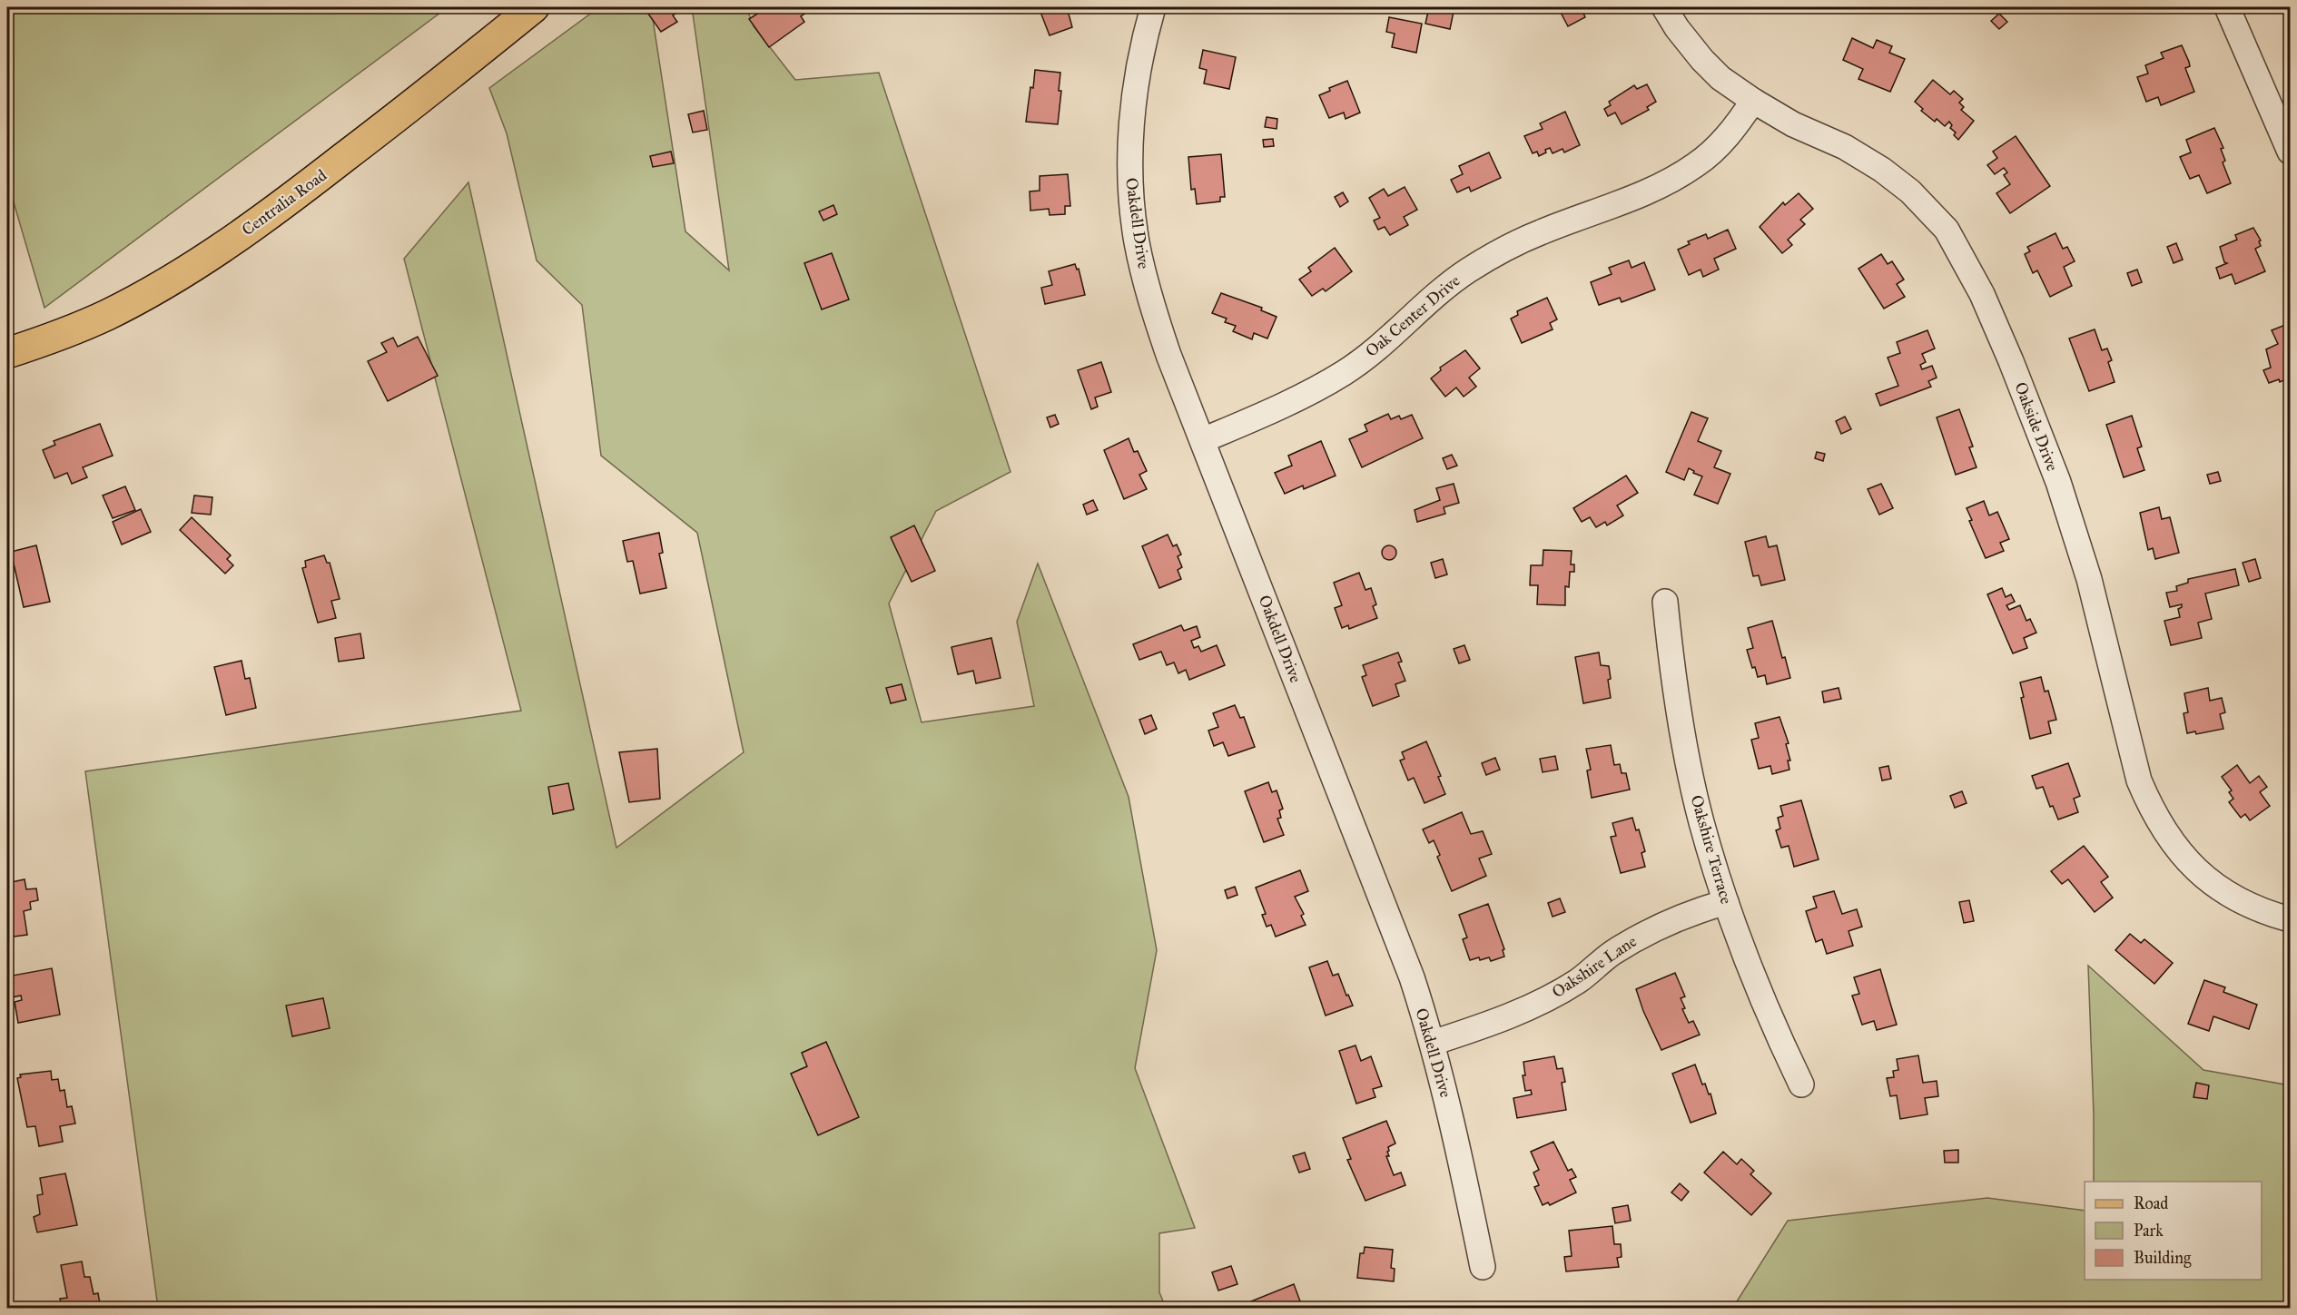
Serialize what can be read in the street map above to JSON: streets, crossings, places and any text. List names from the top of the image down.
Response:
{
  "streets": {
    "main road": ["Centralia Road"],
    "street": [
      "Oakdell Drive",
      "Oak Center Drive",
      "Oakside Drive",
      "Oakshire Terrace",
      "Oakshire Lane"
    ]
  },
  "crossings": [
    ["Oakdell Drive", "Oak Center Drive"],
    ["Oakdell Drive", "Oakshire Lane"],
    ["Oak Center Drive", "Oakside Drive"],
    ["Oakshire Terrace", "Oakshire Lane"]
  ],
  "legend": ["Road", "Park", "Building"]
}
